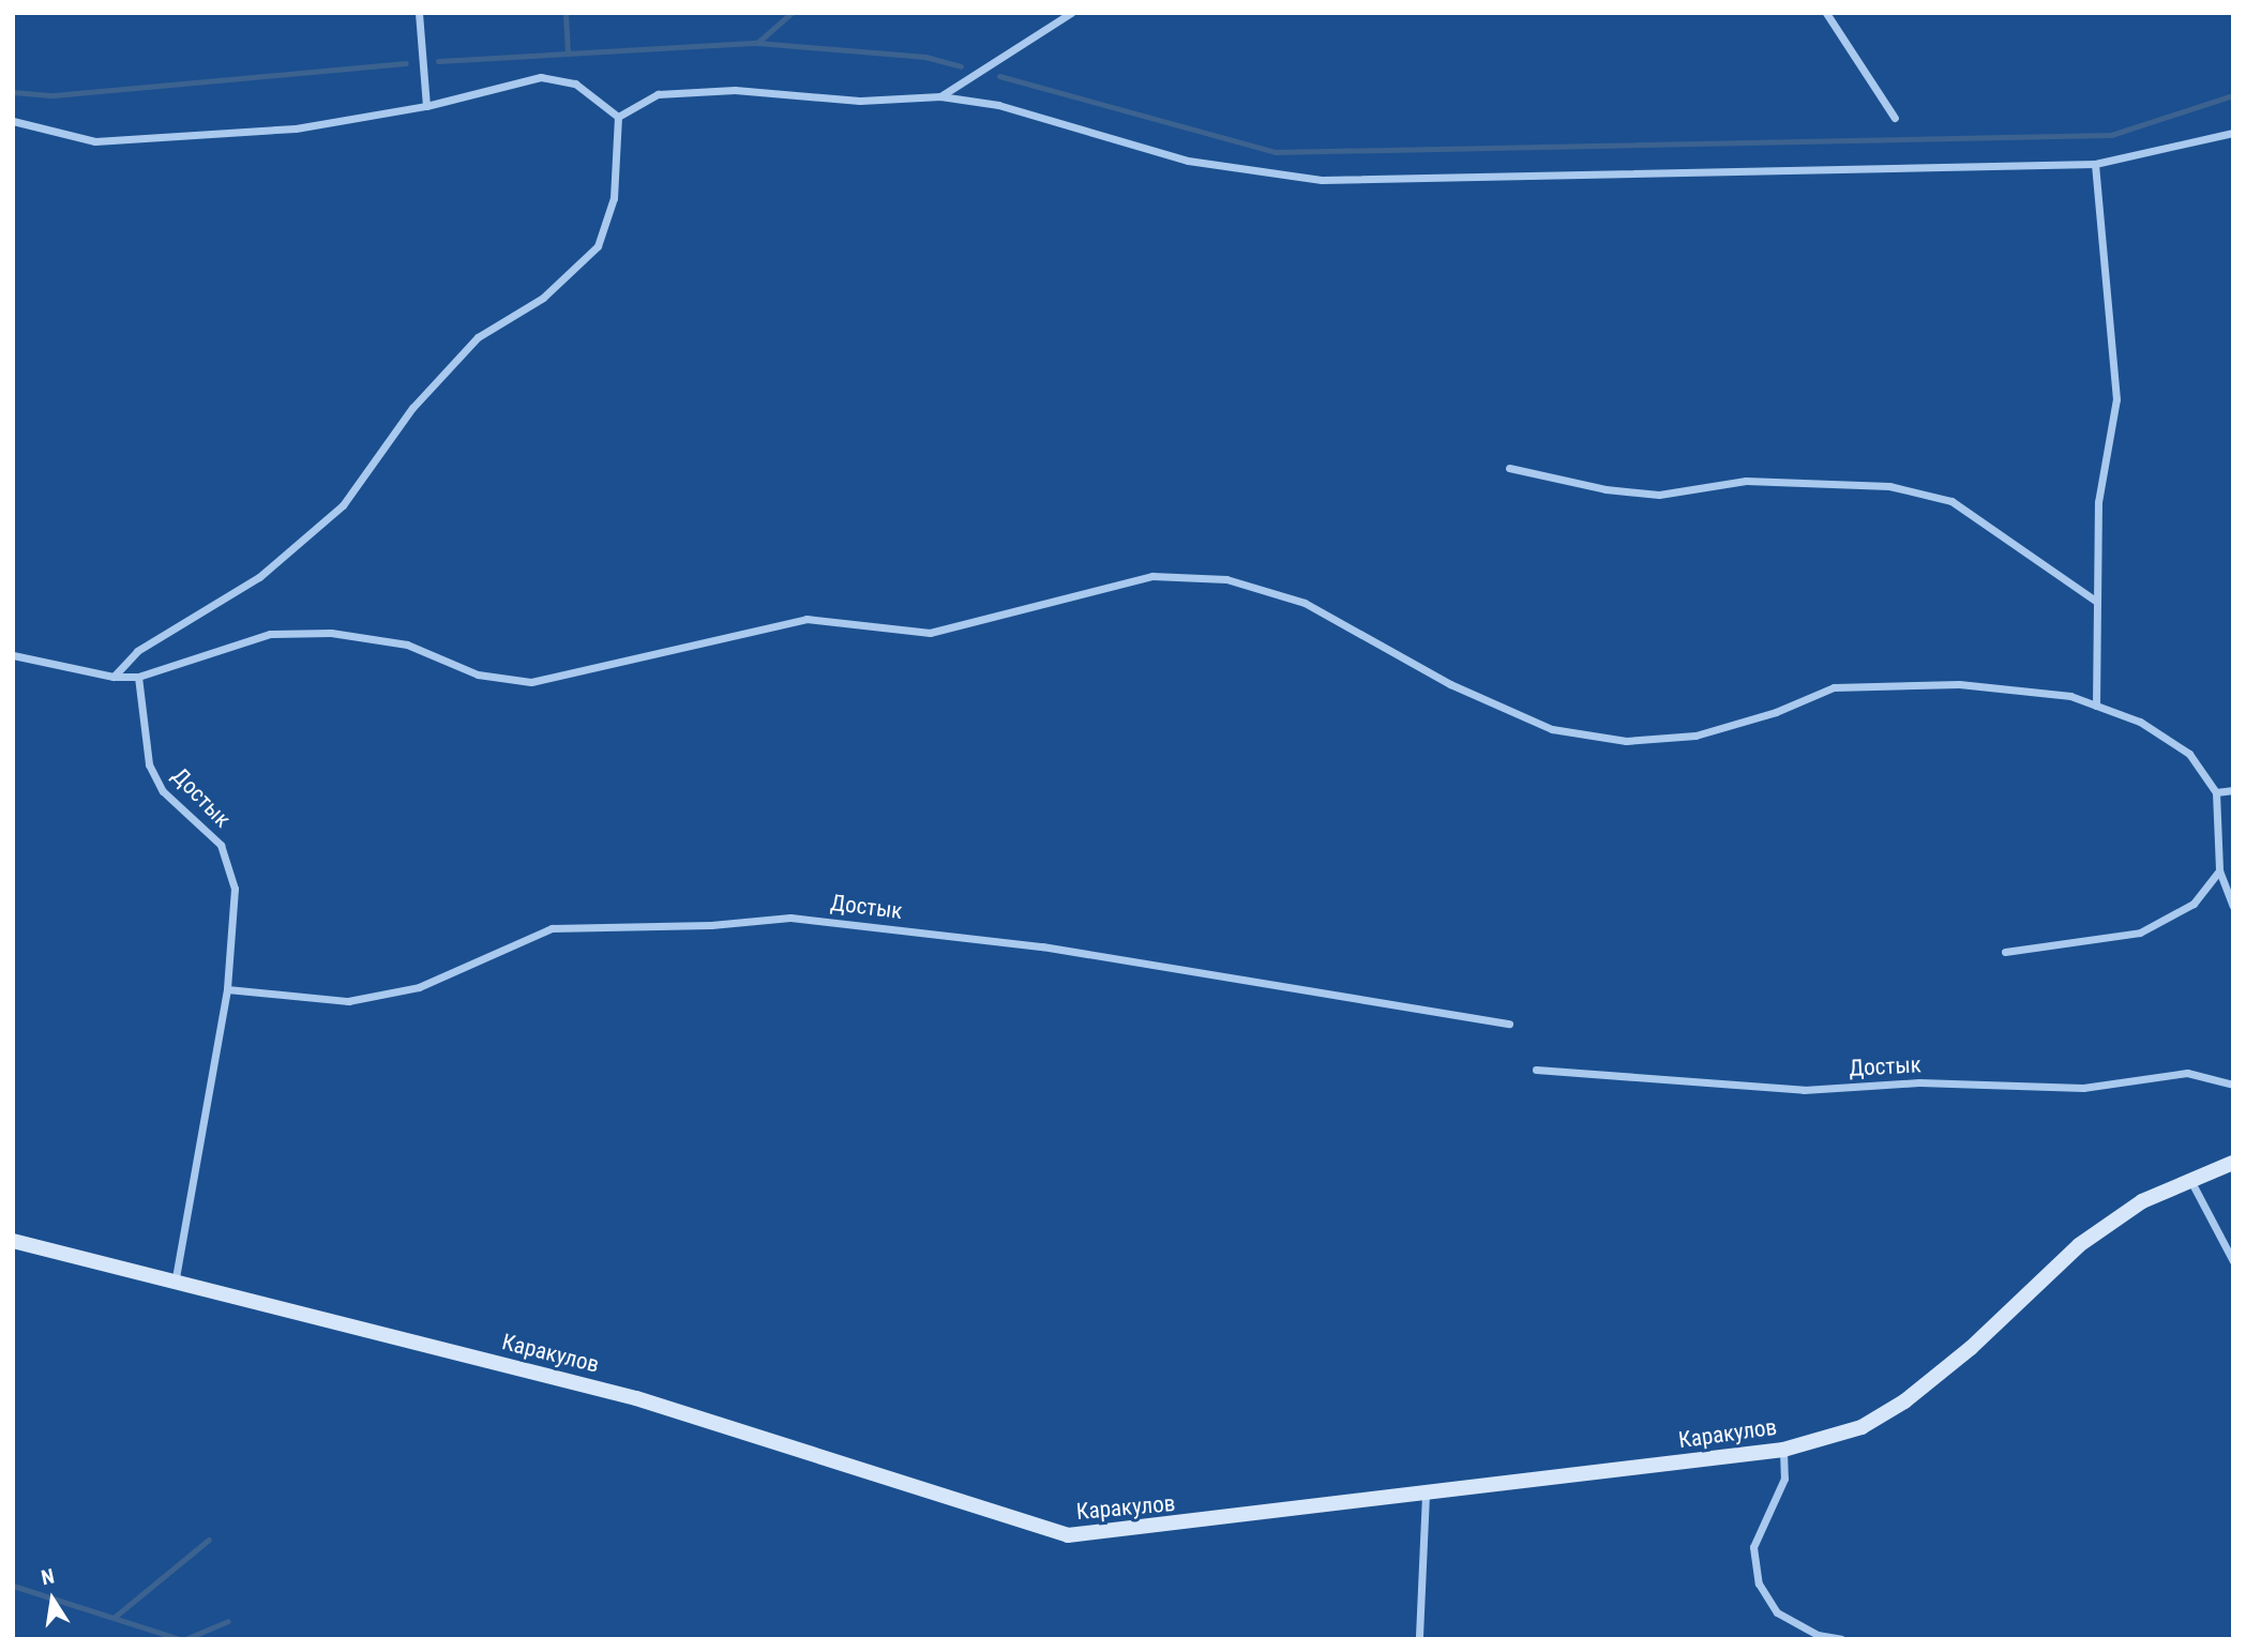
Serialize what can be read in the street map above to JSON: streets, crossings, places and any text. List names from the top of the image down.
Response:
{
  "streets": {
    "main road": ["Каракулов"],
    "street": ["Достык"]
  },
  "crossings": [
    ["Достык", "Каракулов"]
  ],
  "north": "top"
}
